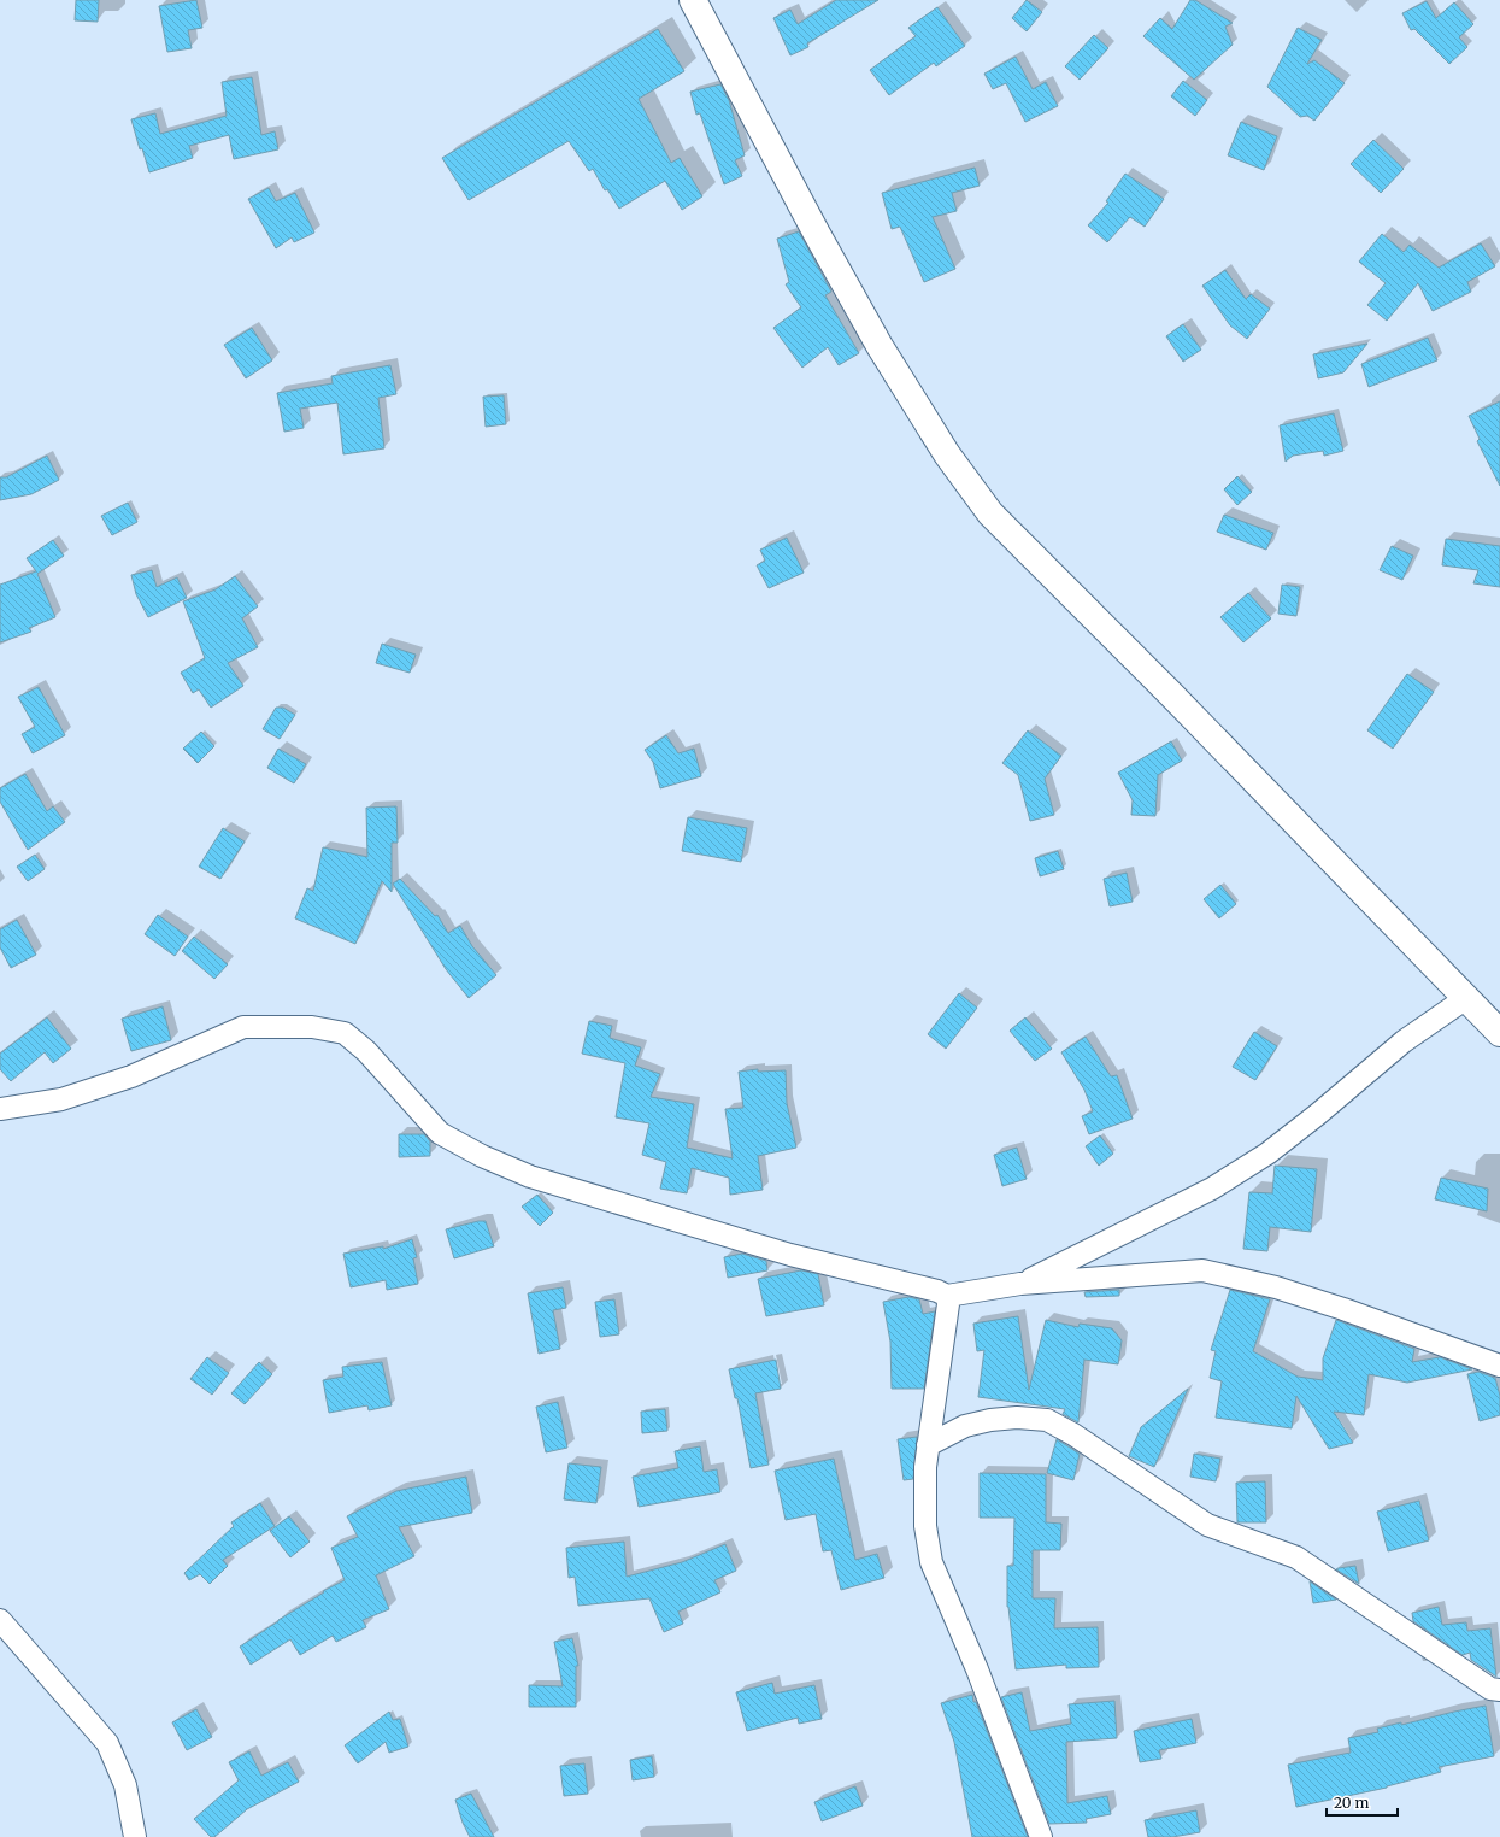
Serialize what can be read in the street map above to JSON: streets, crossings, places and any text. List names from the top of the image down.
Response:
{
  "scale_bar": "20 m"
}
